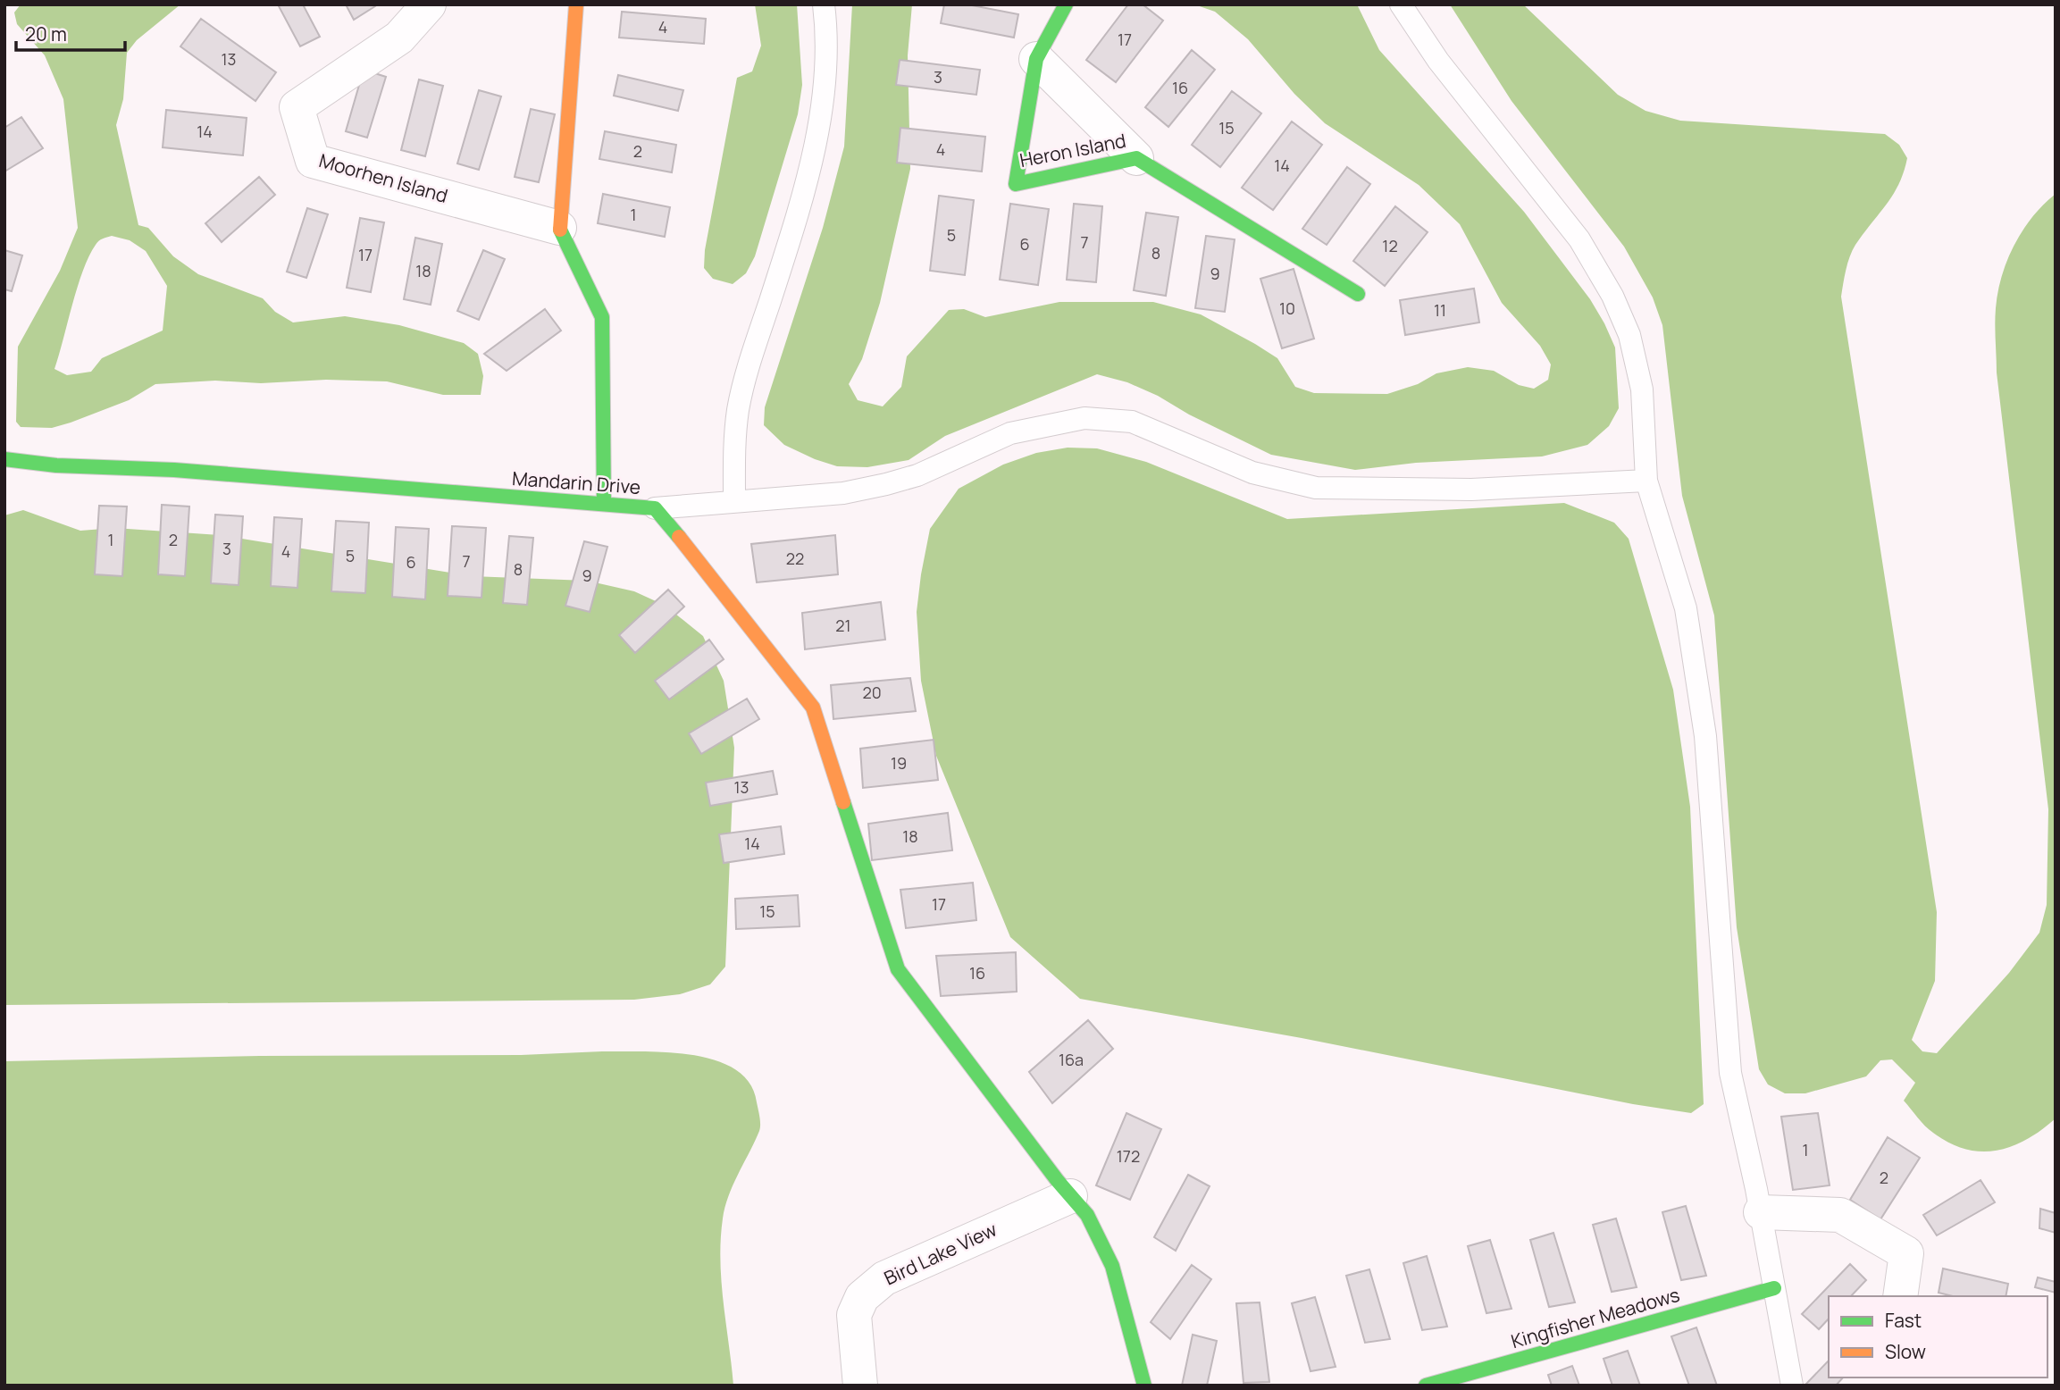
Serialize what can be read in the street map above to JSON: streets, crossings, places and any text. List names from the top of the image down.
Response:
{
  "streets": {
    "street": [
      "Heron Island",
      "Moorhen Island",
      "Mandarin Drive",
      "Bird Lake View",
      "Kingfisher Meadows"
    ]
  },
  "crossings": [
    ["Mandarin Drive", "Bird Lake View"]
  ],
  "house_numbers": [
    "4",
    "17",
    "13",
    "3",
    "16",
    "15",
    "14",
    "4",
    "2",
    "14",
    "1",
    "5",
    "7",
    "6",
    "12",
    "8",
    "17",
    "18",
    "9",
    "10",
    "11",
    "1",
    "2",
    "3",
    "4",
    "5",
    "22",
    "7",
    "6",
    "8",
    "9",
    "21",
    "20",
    "19",
    "13",
    "18",
    "14",
    "17",
    "15",
    "16",
    "16a",
    "1",
    "172",
    "2"
  ],
  "legend": ["Fast", "Slow"],
  "scale_bar": "20 m"
}
